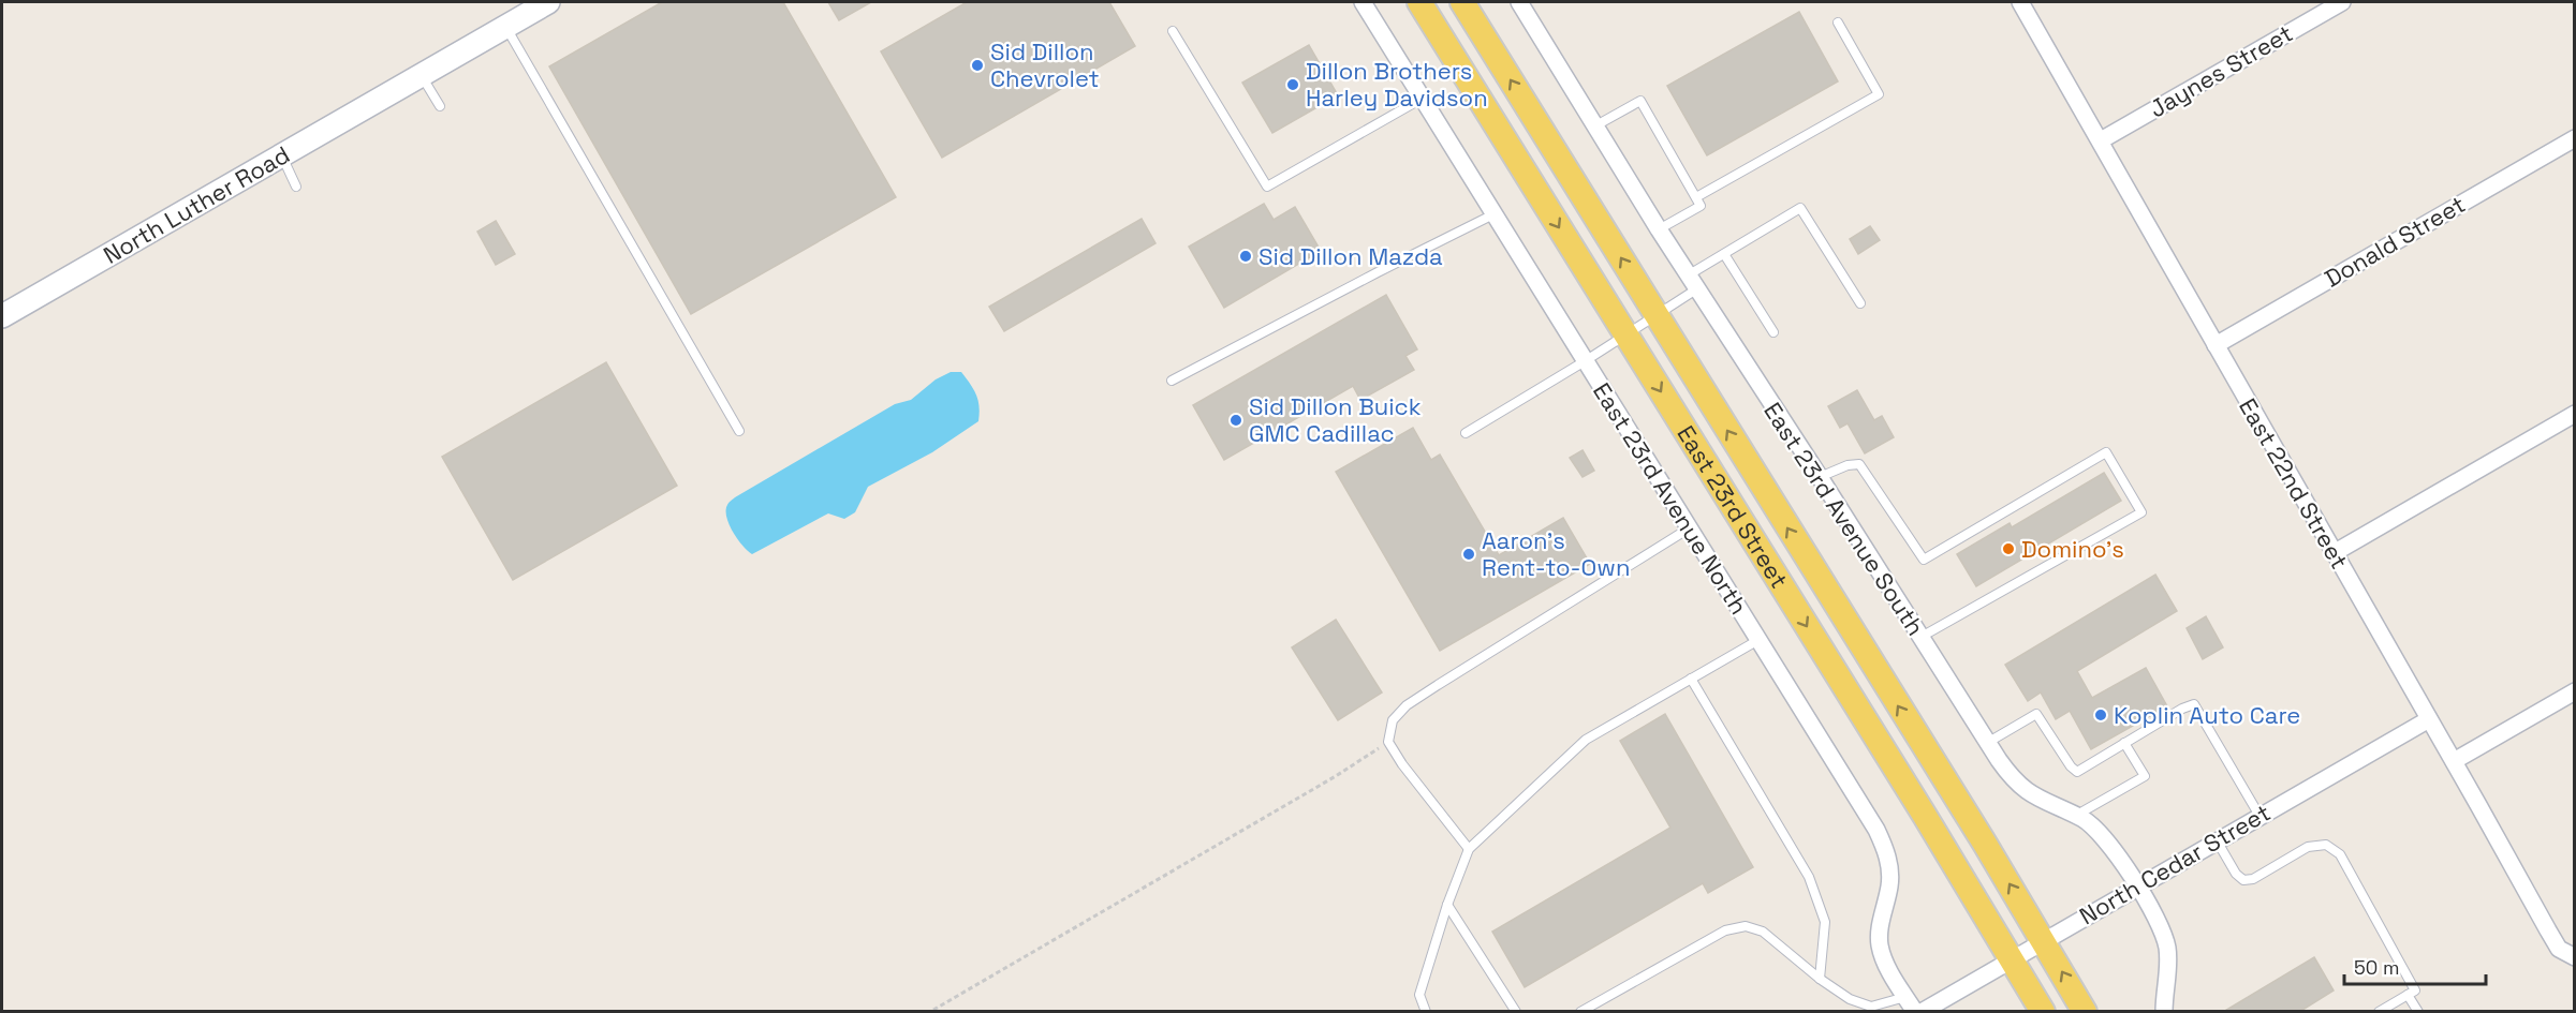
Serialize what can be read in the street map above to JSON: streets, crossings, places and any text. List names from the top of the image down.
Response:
{
  "streets": {
    "main road": ["East 23rd Street"],
    "street": [
      "Jaynes Street",
      "North Luther Road",
      "Donald Street",
      "East 22nd Street",
      "East 23rd Avenue North",
      "East 23rd Avenue South",
      "North Cedar Street"
    ]
  },
  "crossings": [
    ["Jaynes Street", "East 22nd Street"],
    ["Donald Street", "East 22nd Street"],
    ["East 22nd Street", "North Cedar Street"],
    ["East 23rd Street", "North Cedar Street"],
    ["East 23rd Avenue South", "North Cedar Street"]
  ],
  "places": [
    "Sid Dillon Chevrolet",
    "Dillon Brothers Harley Davidson",
    "Sid Dillon Mazda",
    "Sid Dillon Buick GMC Cadillac",
    "Domino's",
    "Aaron's Rent-to-Own",
    "Koplin Auto Care"
  ],
  "scale_bar": "50 m"
}
